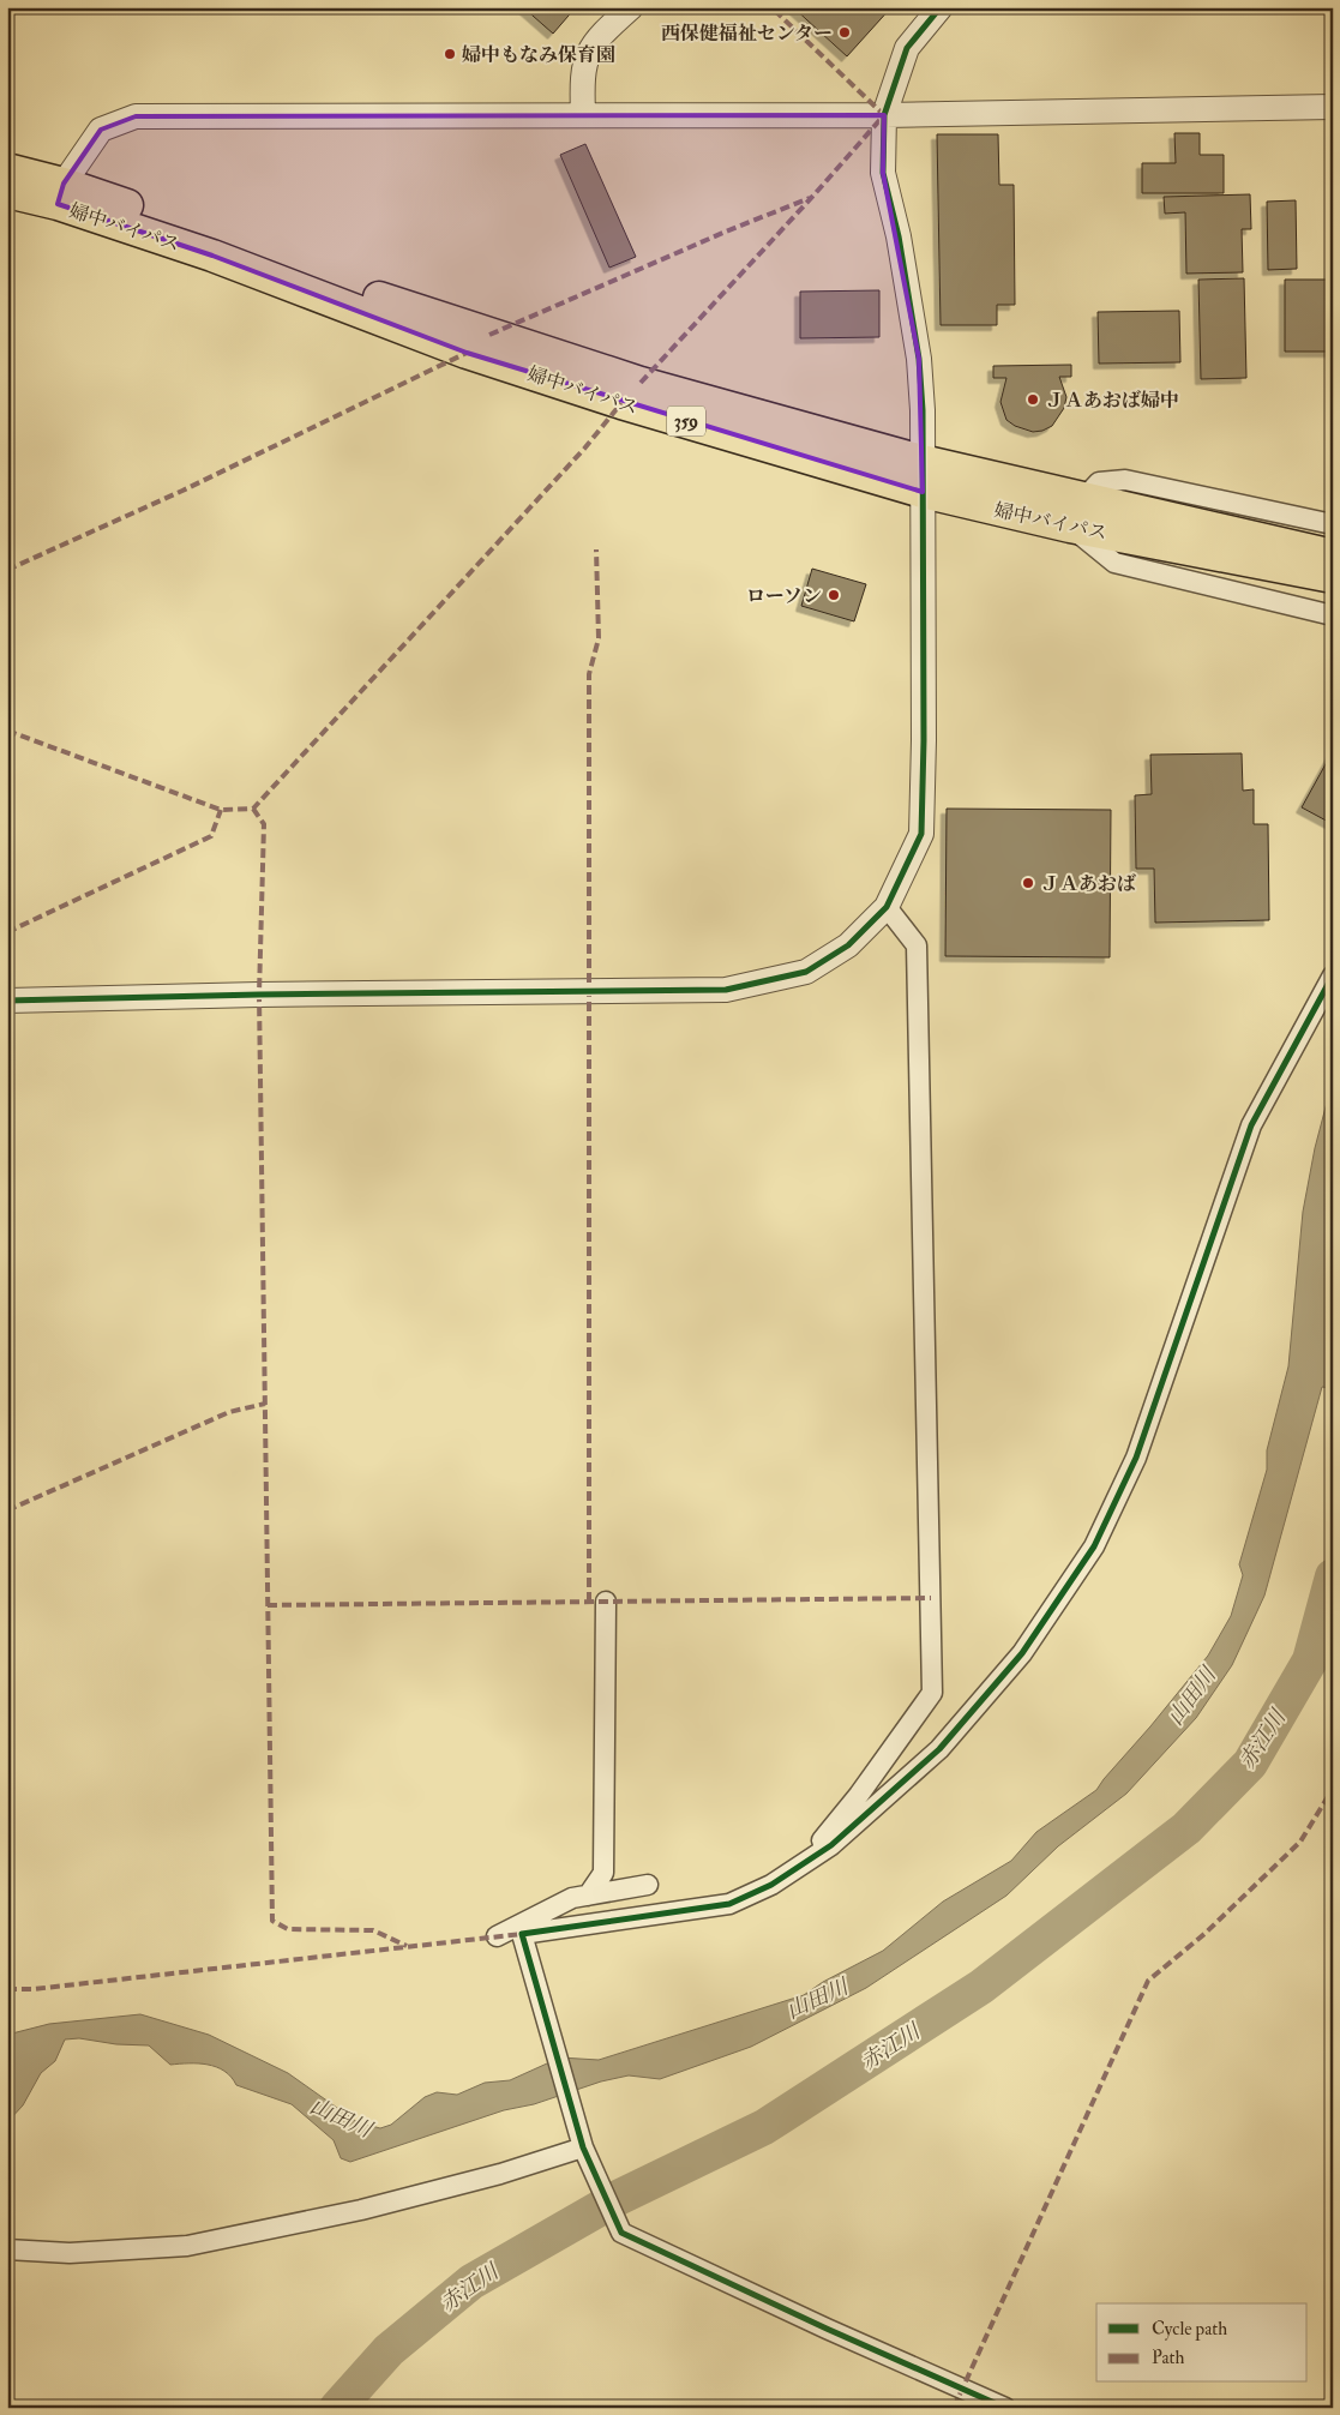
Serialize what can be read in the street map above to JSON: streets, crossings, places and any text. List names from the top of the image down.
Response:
{
  "streets": {
    "highway": ["婦中バイパス", "359"]
  },
  "crossings": [
    ["婦中バイパス", "359"]
  ],
  "water": ["山田川", "赤江川"],
  "places": [
    "西保健福祉センター",
    "婦中もなみ保育園",
    "ＪＡあおば婦中",
    "ローソン",
    "ＪＡあおば"
  ],
  "legend": ["Cycle path", "Path"]
}
